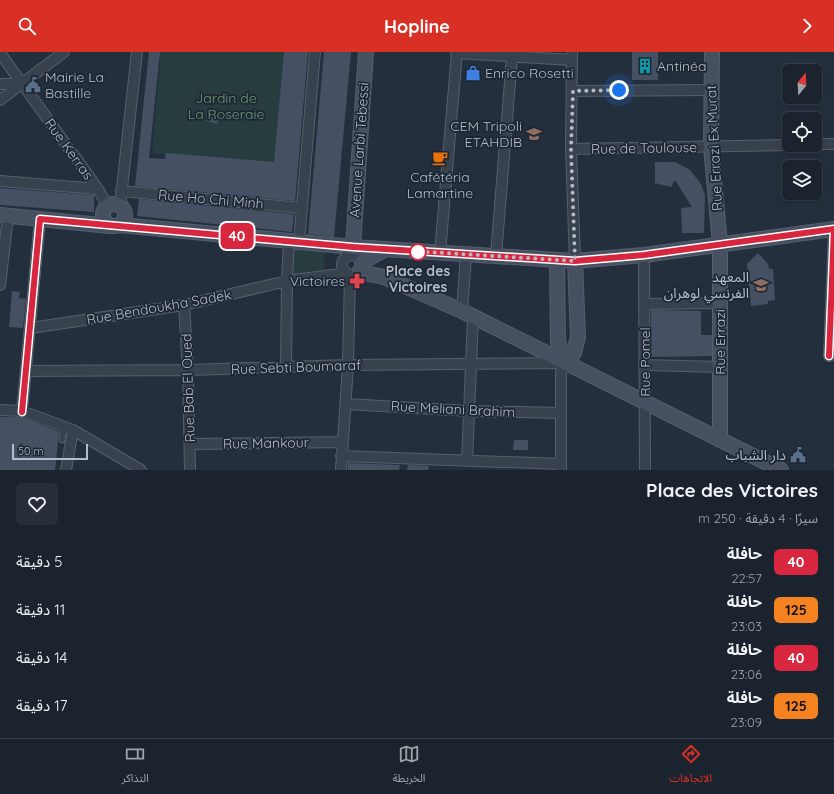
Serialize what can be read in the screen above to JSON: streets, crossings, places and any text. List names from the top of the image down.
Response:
{
  "streets": {
    "street": [
      "Rue de Toulouse",
      "Rue Errazi Ex Murat",
      "Rue Kerras",
      "Avenue Larbi Tebessi",
      "Rue Ho Chi Minh",
      "Rue Bendoukha Sadek",
      "Rue Errazi",
      "Rue Pomel",
      "Rue Sebti Boumaraf",
      "Rue Bab El Oued",
      "Rue Meliani Brahim",
      "Rue Mankour"
    ]
  },
  "crossings": [
    ["Rue de Toulouse", "Rue Errazi Ex Murat"],
    ["Rue Errazi Ex Murat", "Rue Errazi"],
    ["Rue Bendoukha Sadek", "Rue Bab El Oued"],
    ["Rue Sebti Boumaraf", "Rue Bab El Oued"],
    ["Rue Bab El Oued", "Rue Mankour"]
  ],
  "parks": ["Jardin de La Roseraie"],
  "places": {
    "building": ["Antinéa"],
    "shop": ["Enrico Rosetti"],
    "public building": ["Mairie La Bastille", "دار الشباب"],
    "school or university": ["CEM Tripoli ETAHDIB", "المعهد الفرنسي لوهران"],
    "cafe": ["Cafétéria Lamartine"],
    "other": ["Place des Victoires"],
    "pharmacy": ["Victoires"]
  },
  "lines": ["bus line 40"],
  "scale_bar": "50 m",
  "north": "top",
  "page": {
    "header": "Hopline",
    "on_map": "40",
    "scale": "50 m",
    "heading": ["Place des Victoires", "سيرًا · 4 دقيقة · 250 m"],
    "list": [
      {
        "mark": "40",
        "name": "حافلة",
        "note": "22:57",
        "value": "5 دقيقة"
      },
      {
        "mark": "125",
        "name": "حافلة",
        "note": "23:03",
        "value": "11 دقيقة"
      },
      {
        "mark": "40",
        "name": "حافلة",
        "note": "23:06",
        "value": "14 دقيقة"
      },
      {
        "mark": "125",
        "name": "حافلة",
        "note": "23:09",
        "value": "17 دقيقة"
      }
    ],
    "tabs": ["الاتجاهات", "الخريطة", "التذاكر"]
  }
}
